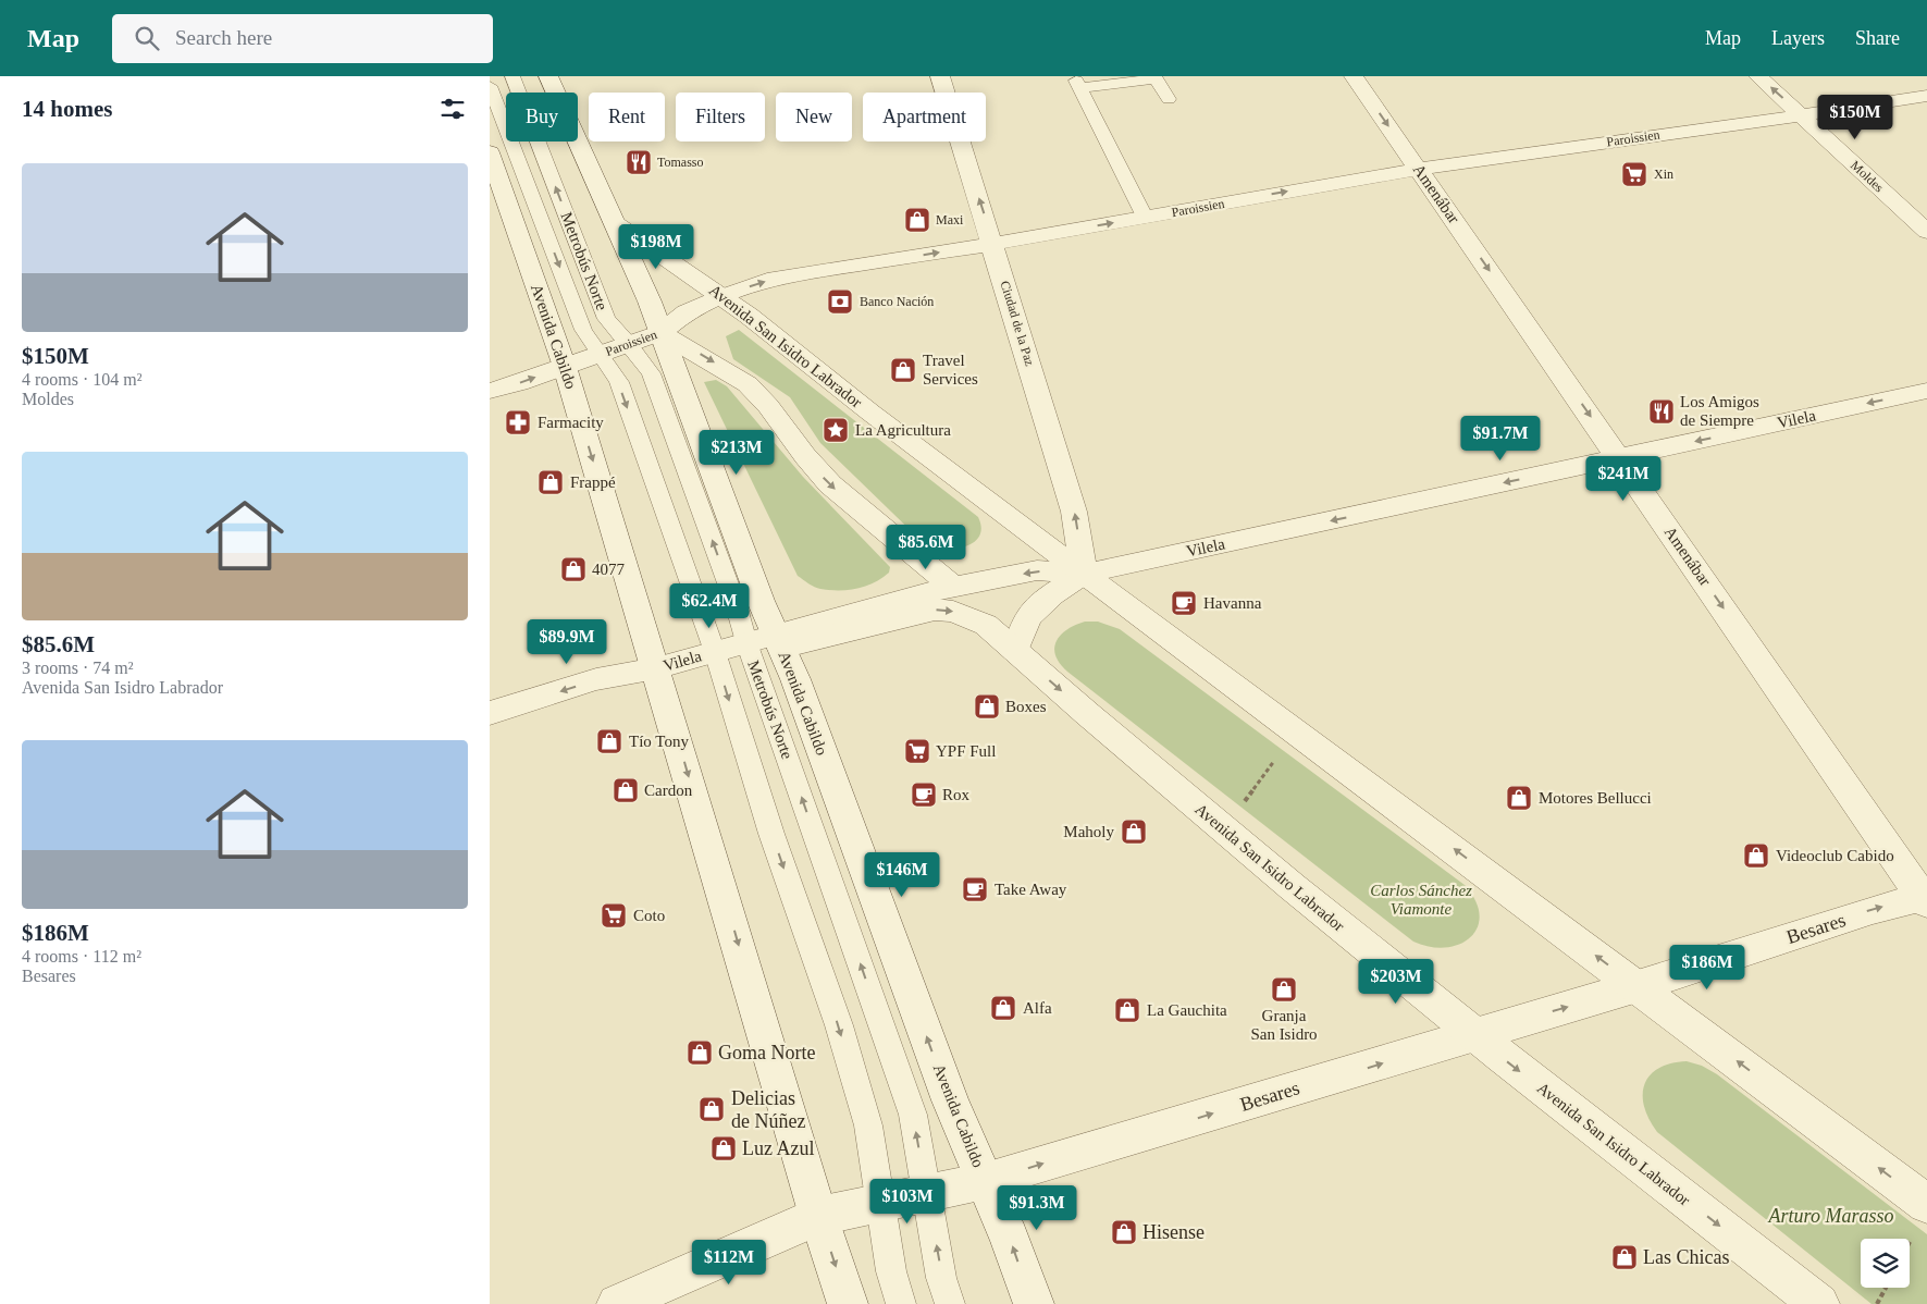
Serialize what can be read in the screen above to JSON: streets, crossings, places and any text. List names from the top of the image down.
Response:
{
  "streets": {
    "street": [
      "Paroissien",
      "Moldes",
      "Amenábar",
      "Ciudad de la Paz",
      "Avenida Cabildo",
      "Avenida San Isidro Labrador",
      "Vilela",
      "Besares"
    ],
    "lane": ["Metrobús Norte"]
  },
  "crossings": [
    ["Paroissien", "Moldes"],
    ["Paroissien", "Amenábar"],
    ["Paroissien", "Metrobús Norte"],
    ["Paroissien", "Ciudad de la Paz"],
    ["Paroissien", "Avenida Cabildo"],
    ["Paroissien", "Avenida San Isidro Labrador"],
    ["Amenábar", "Vilela"],
    ["Amenábar", "Besares"],
    ["Metrobús Norte", "Avenida Cabildo"],
    ["Metrobús Norte", "Vilela"],
    ["Metrobús Norte", "Besares"],
    ["Ciudad de la Paz", "Avenida San Isidro Labrador"],
    ["Ciudad de la Paz", "Vilela"],
    ["Avenida Cabildo", "Avenida San Isidro Labrador"],
    ["Avenida Cabildo", "Vilela"],
    ["Avenida Cabildo", "Besares"],
    ["Avenida San Isidro Labrador", "Vilela"],
    ["Avenida San Isidro Labrador", "Besares"]
  ],
  "one_way": [
    "Paroissien",
    "Amenábar",
    "Ciudad de la Paz",
    "Besares"
  ],
  "parks": ["Carlos Sánchez Viamonte", "Arturo Marasso"],
  "places": {
    "restaurant": ["Tomasso", "Los Amigos de Siempre"],
    "supermarket": ["Xin", "YPF Full", "Coto"],
    "shop": [
      "Maxi",
      "Travel Services",
      "Frappé",
      "4077",
      "Boxes",
      "Tío Tony",
      "Cardon",
      "Motores Bellucci",
      "Maholy",
      "Videoclub Cabido",
      "Granja San Isidro",
      "Alfa",
      "La Gauchita",
      "Goma Norte",
      "Delicias de Núñez",
      "Luz Azul",
      "Hisense",
      "Las Chicas"
    ],
    "bank": ["Banco Nación"],
    "pharmacy": ["Farmacity"],
    "place": ["La Agricultura"],
    "cafe": ["Havanna", "Rox", "Take Away"]
  },
  "page": {
    "header": "Map",
    "search": "Search here",
    "nav": ["Map", "Layers", "Share"],
    "heading": "14 homes",
    "chip": [
      "Buy",
      "Rent",
      "Filters",
      "New",
      "Apartment"
    ],
    "price": [
      "$150M",
      "$198M",
      "$91.7M",
      "$213M",
      "$241M",
      "$85.6M",
      "$62.4M",
      "$89.9M",
      "$146M",
      "$186M",
      "$203M",
      "$103M",
      "$91.3M",
      "$112M"
    ],
    "list": [
      {
        "name": "$150M",
        "note": "4 rooms · 104 m² · Moldes"
      },
      {
        "name": "$85.6M",
        "note": "3 rooms · 74 m² · Avenida San Isidro Labrador"
      },
      {
        "name": "$186M",
        "note": "4 rooms · 112 m² · Besares"
      }
    ]
  }
}
